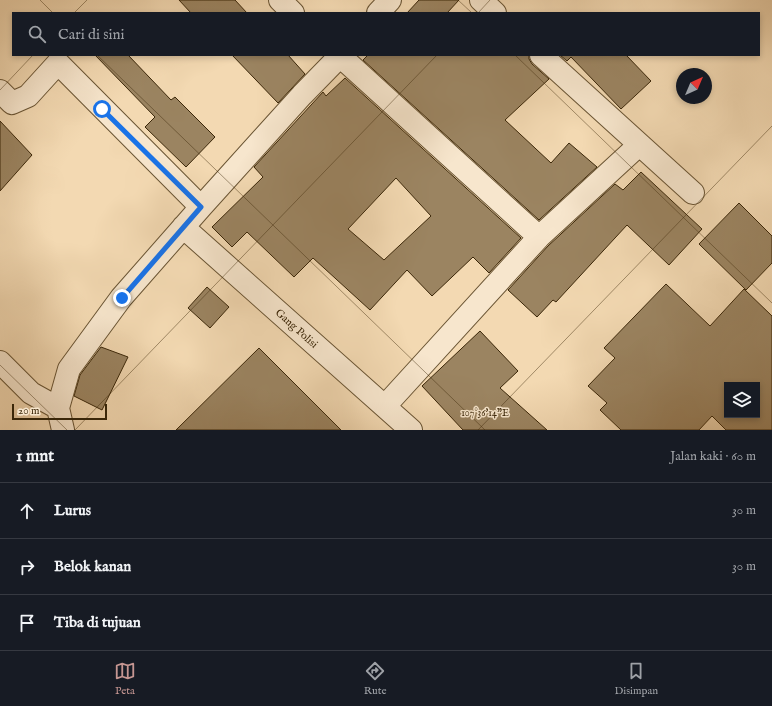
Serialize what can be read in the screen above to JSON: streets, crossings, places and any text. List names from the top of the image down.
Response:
{
  "streets": {
    "street": ["Gang Polisi"]
  },
  "scale_bar": "20 m",
  "north": "top right",
  "page": {
    "search": "Cari di sini",
    "scale": "20 m",
    "heading": ["1 mnt", "Jalan kaki · 60 m"],
    "list": [
      ["Lurus", "30 m"],
      ["Belok kanan", "30 m"],
      "Tiba di tujuan"
    ],
    "nav": ["Peta", "Rute", "Disimpan"]
  },
  "coordinates": ["107°36'14\"E"]
}
